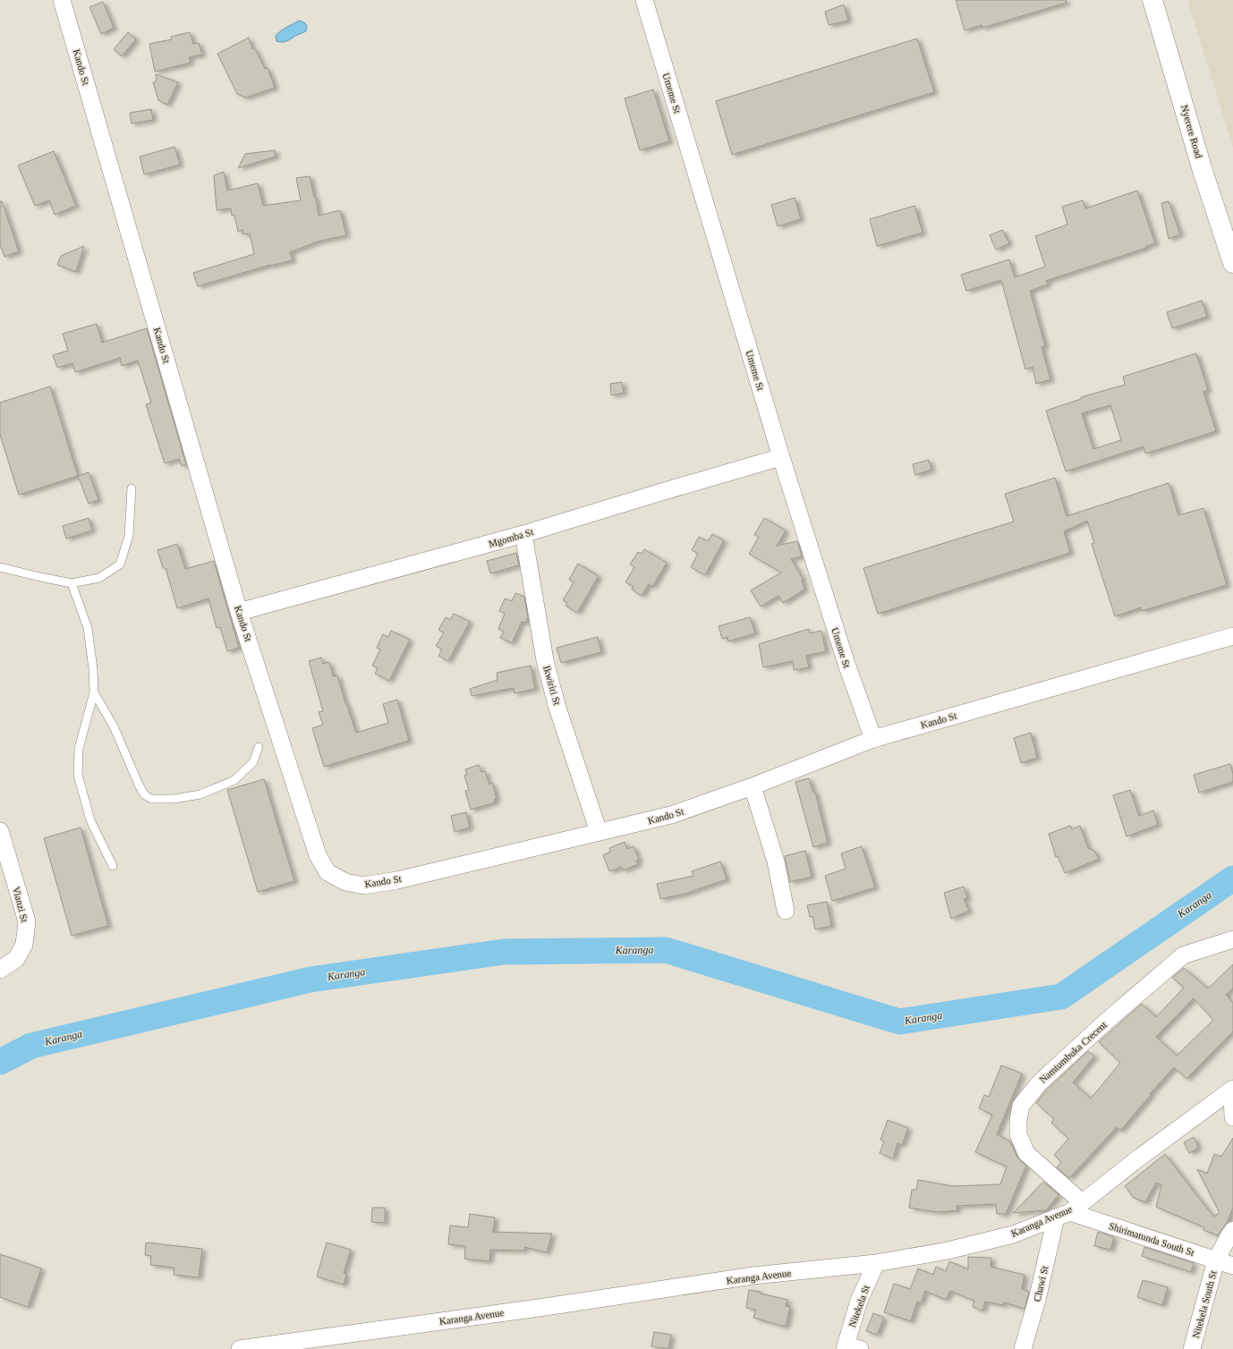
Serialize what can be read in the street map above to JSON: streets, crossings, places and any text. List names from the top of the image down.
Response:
{
  "streets": {
    "street": [
      "Kando St",
      "Umeme St",
      "Nyerere Road",
      "Mgomba St",
      "Ikwiriri St",
      "Vianzi St",
      "Namtumbuka Crecent",
      "Karanga Avenue",
      "Shirimatunda South St",
      "Chawi St",
      "Nitekela South St",
      "Nitekela St"
    ]
  },
  "crossings": [
    ["Kando St", "Umeme St"],
    ["Kando St", "Mgomba St"],
    ["Kando St", "Ikwiriri St"],
    ["Umeme St", "Mgomba St"],
    ["Mgomba St", "Ikwiriri St"],
    ["Namtumbuka Crecent", "Karanga Avenue"],
    ["Namtumbuka Crecent", "Shirimatunda South St"],
    ["Namtumbuka Crecent", "Chawi St"],
    ["Karanga Avenue", "Shirimatunda South St"],
    ["Karanga Avenue", "Chawi St"],
    ["Karanga Avenue", "Nitekela St"],
    ["Shirimatunda South St", "Chawi St"],
    ["Shirimatunda South St", "Nitekela South St"]
  ],
  "water": ["Karanga"]
}
